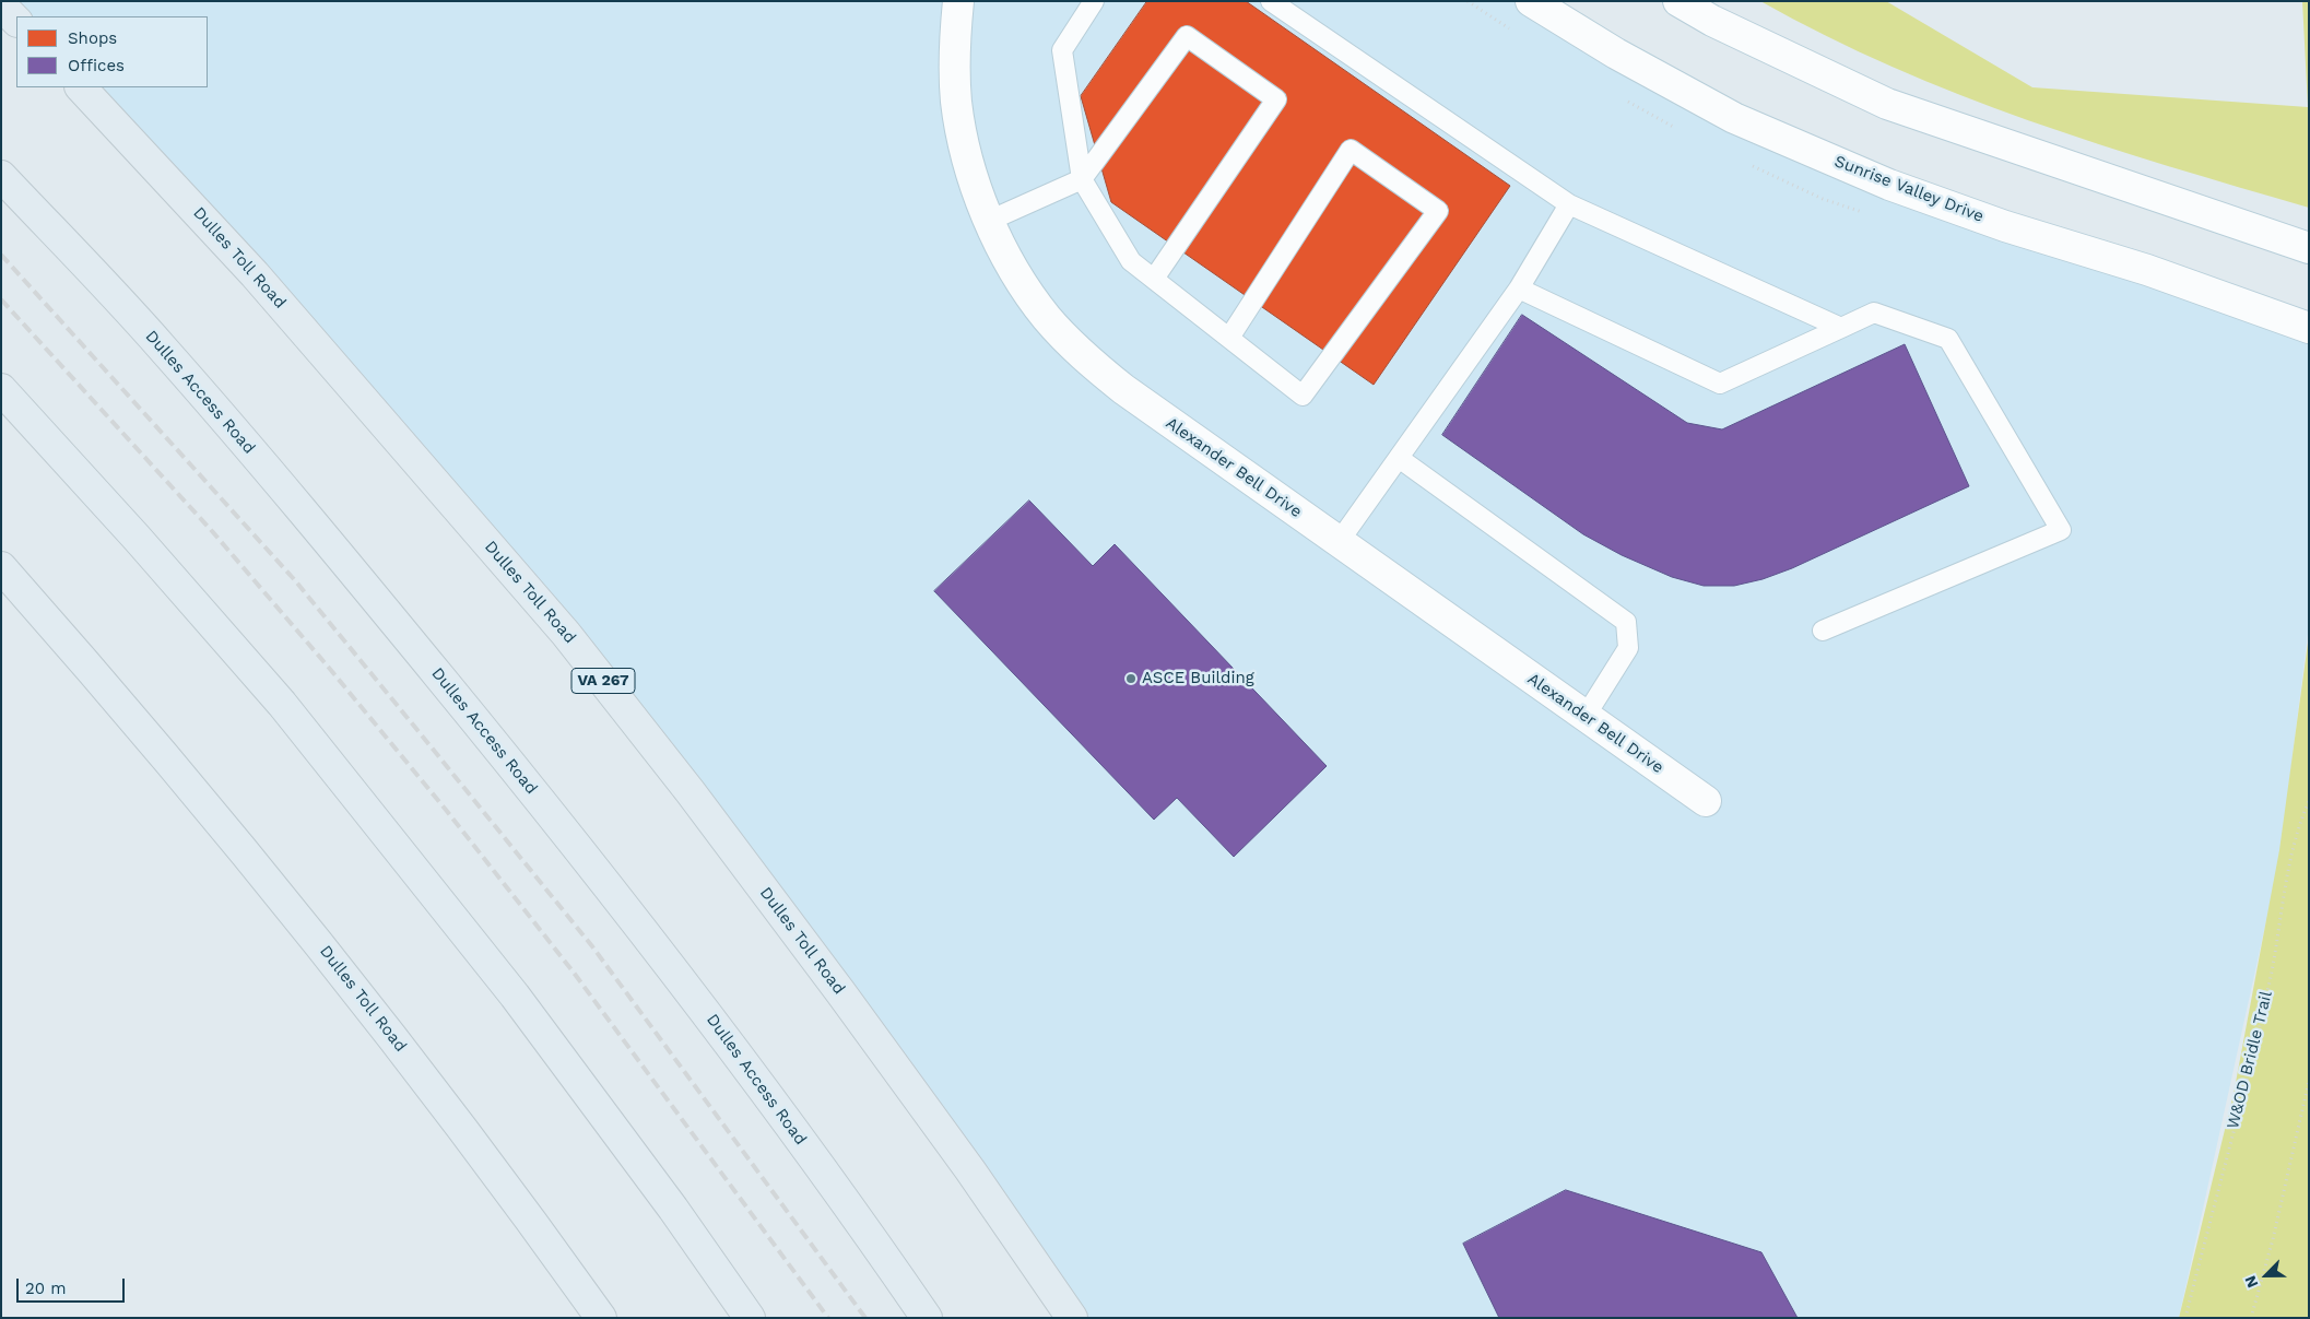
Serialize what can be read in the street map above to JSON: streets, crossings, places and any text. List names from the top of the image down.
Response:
{
  "streets": {
    "highway": ["Dulles Toll Road", "Dulles Access Road", "VA 267"],
    "main road": ["Sunrise Valley Drive", "Alexander Bell Drive"],
    "path": ["W&OD Bridle Trail"]
  },
  "places": ["ASCE Building"],
  "legend": ["Shops", "Offices"],
  "scale_bar": "20 m",
  "north": "bottom left"
}
